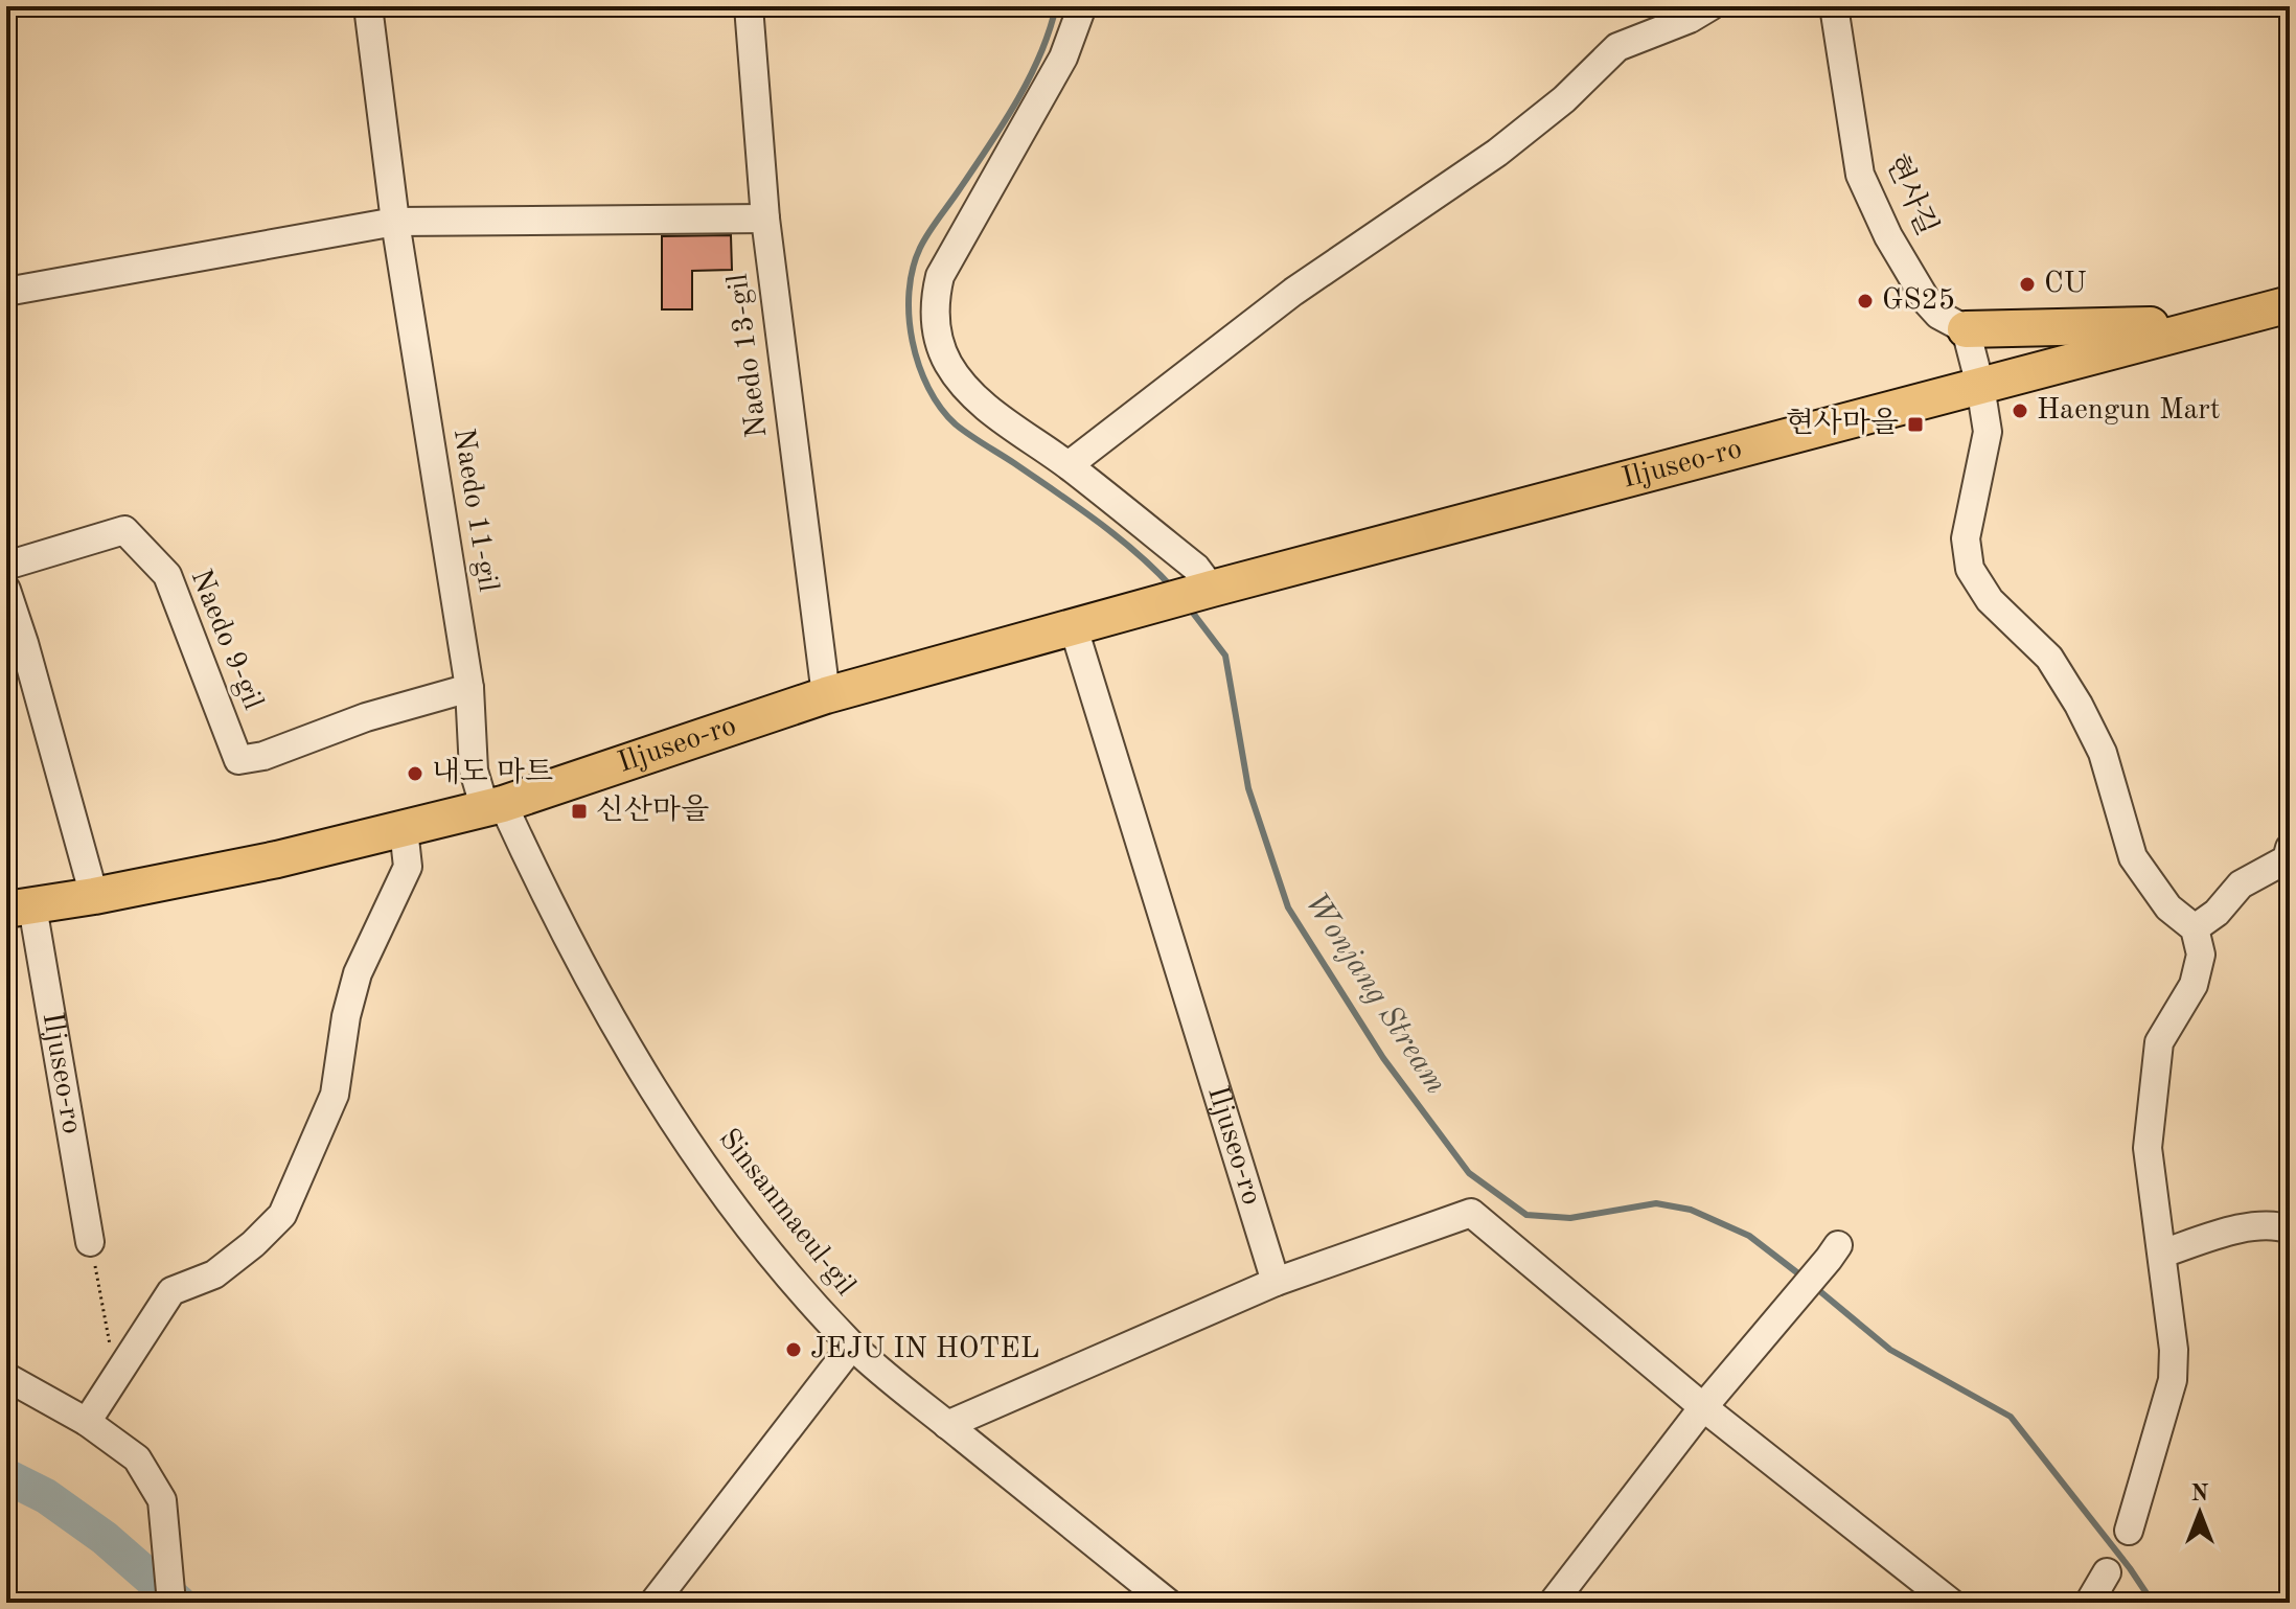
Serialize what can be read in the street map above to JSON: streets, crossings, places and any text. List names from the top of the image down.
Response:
{
  "streets": {
    "main road": ["Iljuseo-ro"],
    "street": [
      "현사길",
      "Naedo 13-gil",
      "Naedo 11-gil",
      "Naedo 9-gil",
      "Sinsanmaeul-gil"
    ]
  },
  "crossings": [
    ["Naedo 13-gil", "Iljuseo-ro"],
    ["Iljuseo-ro", "Naedo 11-gil"],
    ["Iljuseo-ro", "Sinsanmaeul-gil"],
    ["Naedo 11-gil", "Naedo 9-gil"],
    ["Naedo 11-gil", "Sinsanmaeul-gil"]
  ],
  "water": ["Wonjang Stream"],
  "places": {
    "other": [
      "CU",
      "GS25",
      "Haengun Mart",
      "내도 마트",
      "JEJU IN HOTEL"
    ],
    "transit": ["현사마을", "신산마을"]
  },
  "north": "top"
}
